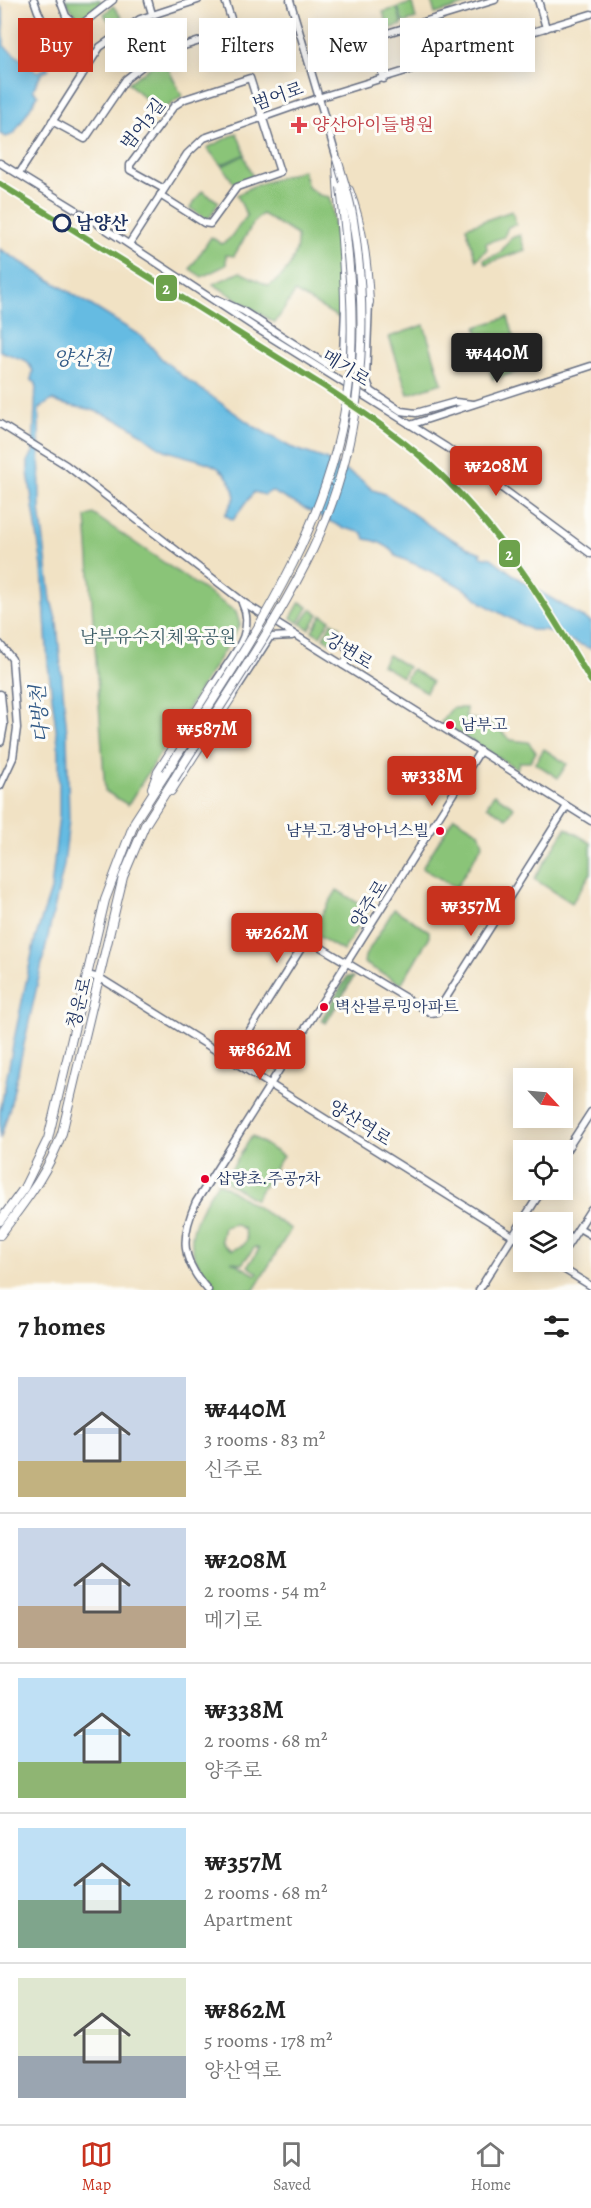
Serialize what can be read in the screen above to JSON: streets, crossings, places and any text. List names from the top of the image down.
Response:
{
  "streets": {
    "main road": ["청운로"],
    "street": [
      "범어로",
      "범어3길",
      "메기로",
      "강변로",
      "양주로",
      "양산역로"
    ]
  },
  "crossings": [
    ["범어로", "범어3길"],
    ["범어로", "메기로"],
    ["강변로", "양주로"],
    ["양주로", "양산역로"],
    ["청운로", "양산역로"]
  ],
  "water": ["양산천", "다방천"],
  "parks": ["남부유수지체육공원"],
  "places": {
    "health": ["양산아이들병원"],
    "other": [
      "남양산",
      "남부고",
      "남부고·경남아너스빌",
      "벽산블루밍아파트",
      "삽량초.주공7차"
    ]
  },
  "lines": ["metro line 2"],
  "north": "bottom right",
  "page": {
    "chip": [
      "Buy",
      "Rent",
      "Filters",
      "New",
      "Apartment"
    ],
    "price": [
      "₩440M",
      "₩208M",
      "₩587M",
      "₩338M",
      "₩357M",
      "₩262M",
      "₩862M"
    ],
    "heading": "7 homes",
    "list": [
      {
        "name": "₩440M",
        "note": "3 rooms · 83 m² · 신주로"
      },
      {
        "name": "₩208M",
        "note": "2 rooms · 54 m² · 메기로"
      },
      {
        "name": "₩338M",
        "note": "2 rooms · 68 m² · 양주로"
      },
      {
        "name": "₩357M",
        "note": "2 rooms · 68 m² · Apartment"
      },
      {
        "name": "₩862M",
        "note": "5 rooms · 178 m² · 양산역로"
      }
    ],
    "tabs": ["Map", "Saved", "Home"]
  }
}
